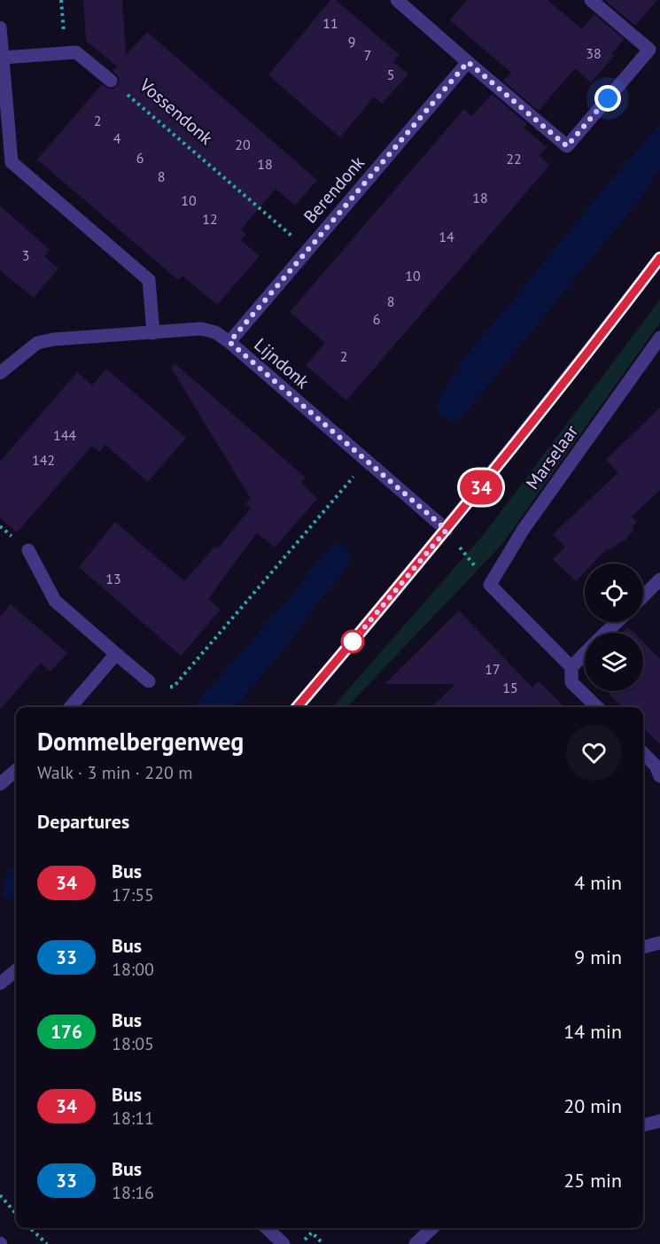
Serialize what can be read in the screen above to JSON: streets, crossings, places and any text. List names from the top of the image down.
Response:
{
  "streets": {
    "street": ["Berendonk", "Lijndonk", "Marselaar"],
    "path": ["Vossendonk"]
  },
  "crossings": [
    ["Vossendonk", "Berendonk"],
    ["Berendonk", "Lijndonk"]
  ],
  "lines": ["bus line 34"],
  "house_numbers": [
    "11",
    "9",
    "38",
    "7",
    "5",
    "2",
    "4",
    "20",
    "6",
    "22",
    "18",
    "8",
    "18",
    "10",
    "12",
    "14",
    "3",
    "10",
    "8",
    "6",
    "2",
    "144",
    "142",
    "13",
    "17",
    "15"
  ],
  "page": {
    "on_map": "34",
    "heading": [
      ["Dommelbergenweg", "Walk · 3 min · 220 m"],
      "Departures"
    ],
    "list": [
      {
        "mark": "34",
        "name": "Bus",
        "note": "17:55",
        "value": "4 min"
      },
      {
        "mark": "33",
        "name": "Bus",
        "note": "18:00",
        "value": "9 min"
      },
      {
        "mark": "176",
        "name": "Bus",
        "note": "18:05",
        "value": "14 min"
      },
      {
        "mark": "34",
        "name": "Bus",
        "note": "18:11",
        "value": "20 min"
      },
      {
        "mark": "33",
        "name": "Bus",
        "note": "18:16",
        "value": "25 min"
      }
    ]
  }
}
